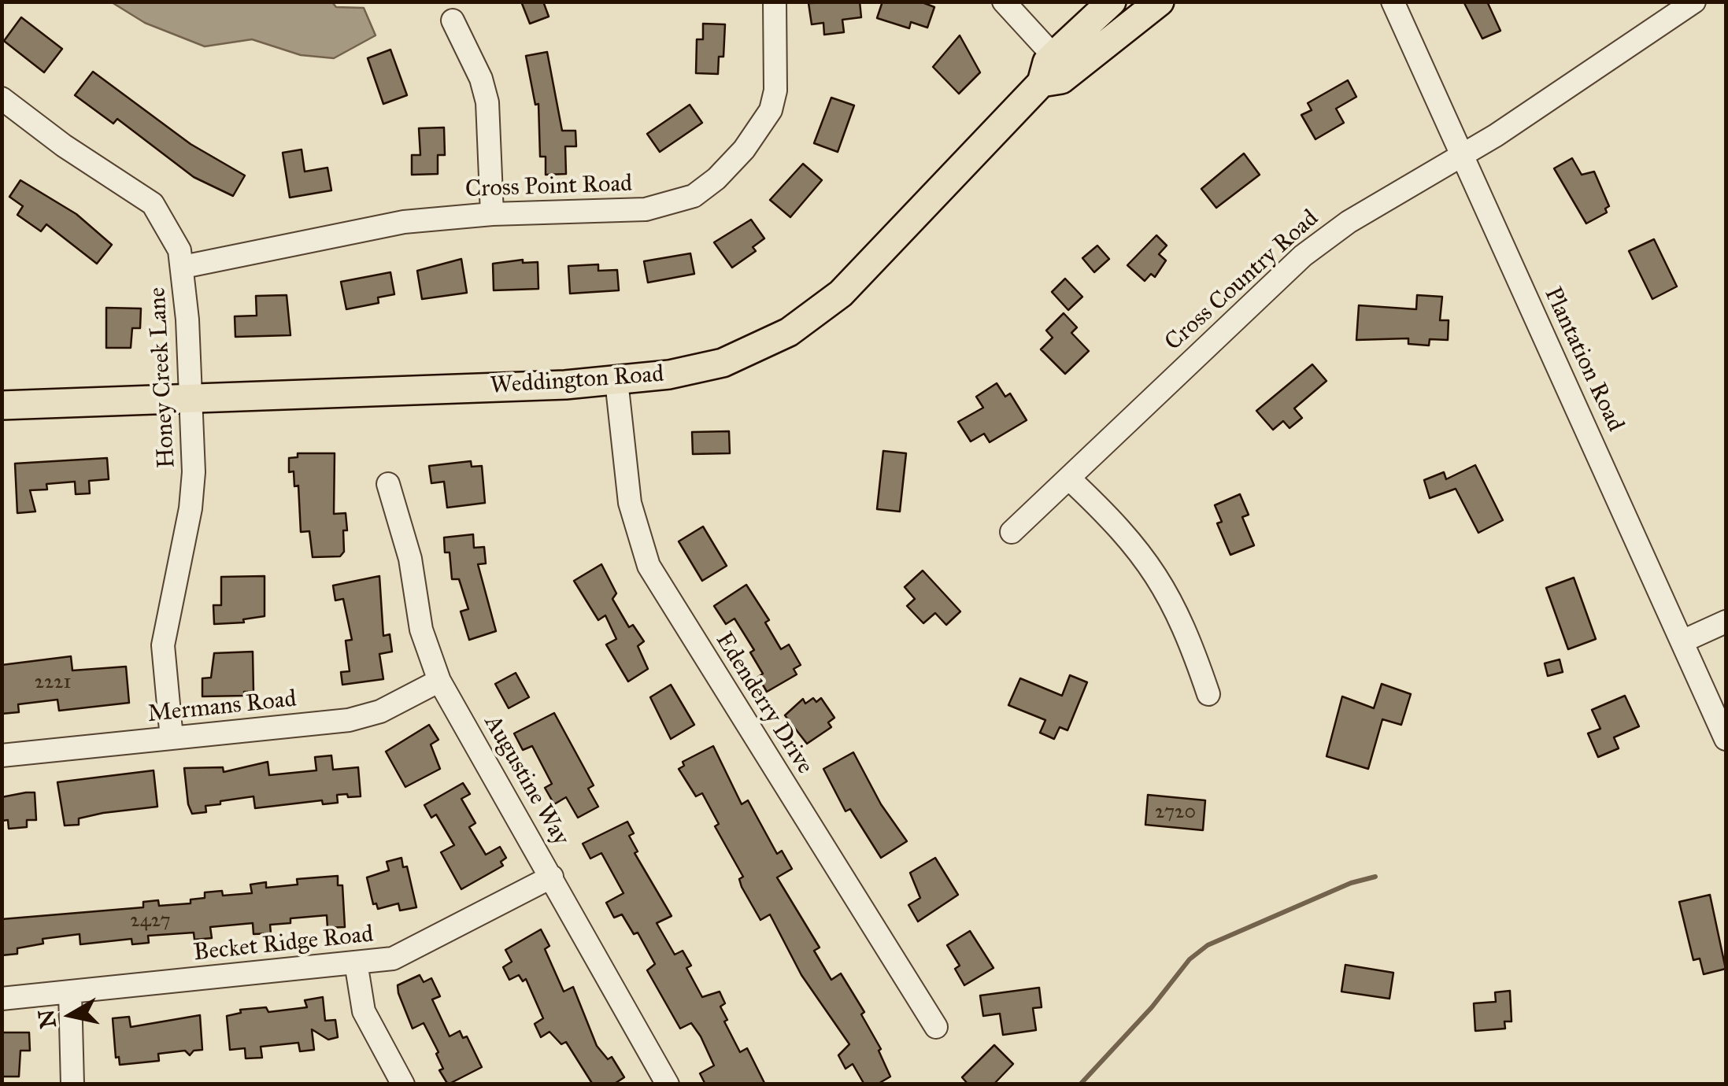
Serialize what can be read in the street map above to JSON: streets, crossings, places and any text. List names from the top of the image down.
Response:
{
  "streets": {
    "main road": ["Weddington Road"],
    "street": [
      "Cross Point Road",
      "Cross Country Road",
      "Plantation Road",
      "Honey Creek Lane",
      "Edenderry Drive",
      "Mermans Road",
      "Augustine Way",
      "Becket Ridge Road"
    ]
  },
  "crossings": [
    ["Cross Point Road", "Honey Creek Lane"],
    ["Cross Country Road", "Plantation Road"],
    ["Honey Creek Lane", "Weddington Road"],
    ["Honey Creek Lane", "Mermans Road"],
    ["Weddington Road", "Edenderry Drive"],
    ["Mermans Road", "Augustine Way"],
    ["Augustine Way", "Becket Ridge Road"]
  ],
  "house_numbers": ["2221", "2720", "2427"],
  "north": "left"
}
